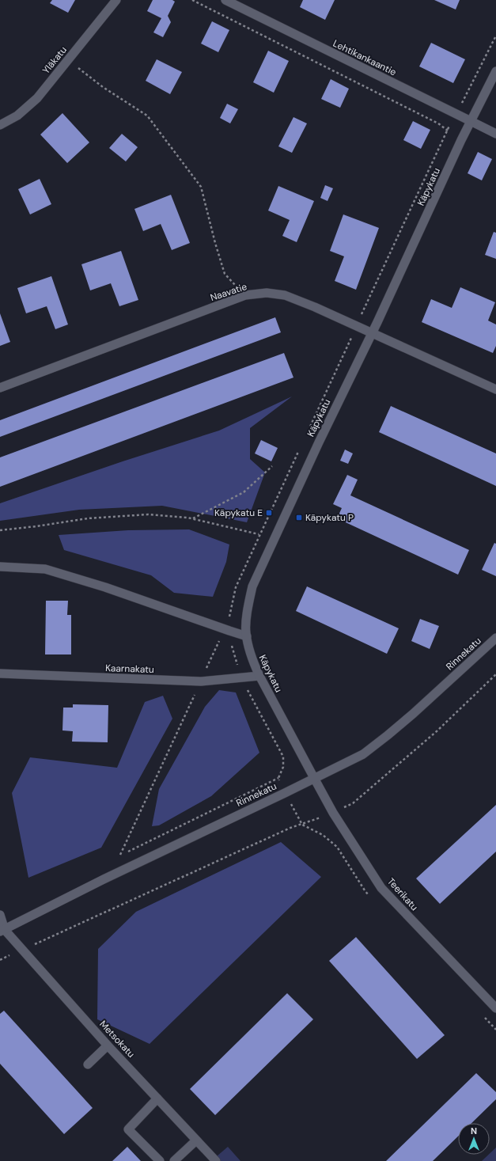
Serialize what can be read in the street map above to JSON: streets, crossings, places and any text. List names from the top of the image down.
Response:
{
  "streets": {
    "street": [
      "Lehtikankaantie",
      "Yläkatu",
      "Käpykatu",
      "Naavatie",
      "Rinnekatu",
      "Kaarnakatu",
      "Teerikatu",
      "Metsokatu"
    ]
  },
  "crossings": [
    ["Lehtikankaantie", "Käpykatu"],
    ["Käpykatu", "Naavatie"],
    ["Käpykatu", "Rinnekatu"],
    ["Käpykatu", "Kaarnakatu"],
    ["Käpykatu", "Teerikatu"],
    ["Rinnekatu", "Teerikatu"],
    ["Rinnekatu", "Metsokatu"]
  ],
  "places": {
    "transit": ["Käpykatu E", "Käpykatu P"]
  },
  "north": "top"
}
